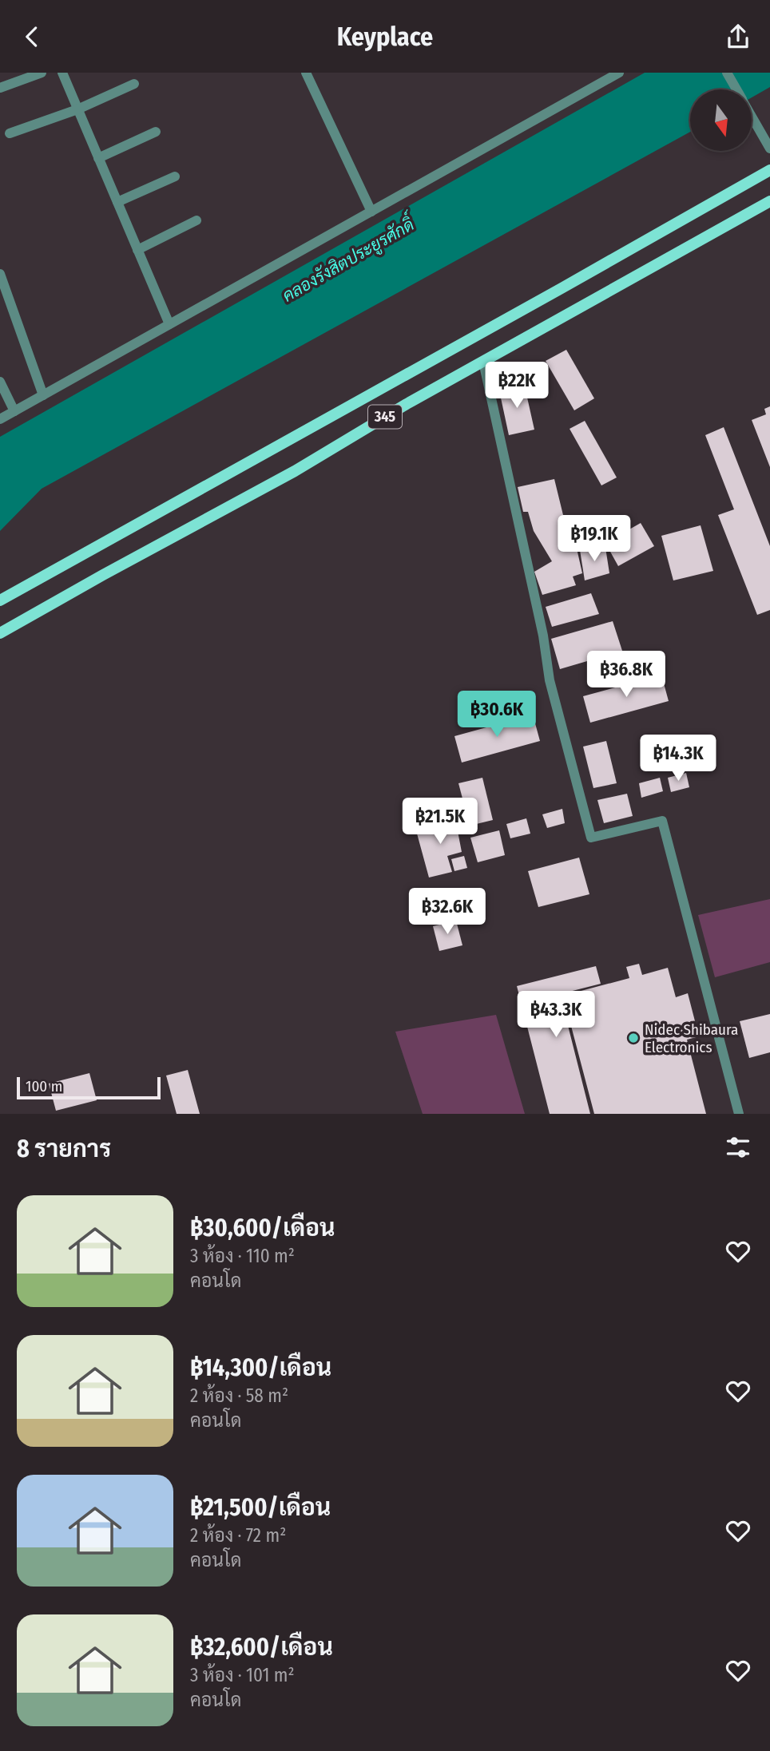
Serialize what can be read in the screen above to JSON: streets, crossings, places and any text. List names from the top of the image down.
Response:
{
  "streets": {
    "main road": ["345"]
  },
  "water": ["คลองรังสิตประยูรศักดิ์"],
  "places": ["Nidec Shibaura Electronics"],
  "scale_bar": "100 m",
  "north": "bottom",
  "page": {
    "header": "Keyplace",
    "price": [
      "฿22K",
      "฿19.1K",
      "฿36.8K",
      "฿30.6K",
      "฿14.3K",
      "฿21.5K",
      "฿32.6K",
      "฿43.3K"
    ],
    "scale": "100 m",
    "heading": "8 รายการ",
    "list": [
      {
        "name": "฿30,600/เดือน",
        "note": "3 ห้อง · 110 m² · คอนโด"
      },
      {
        "name": "฿14,300/เดือน",
        "note": "2 ห้อง · 58 m² · คอนโด"
      },
      {
        "name": "฿21,500/เดือน",
        "note": "2 ห้อง · 72 m² · คอนโด"
      },
      {
        "name": "฿32,600/เดือน",
        "note": "3 ห้อง · 101 m² · คอนโด"
      }
    ]
  }
}
